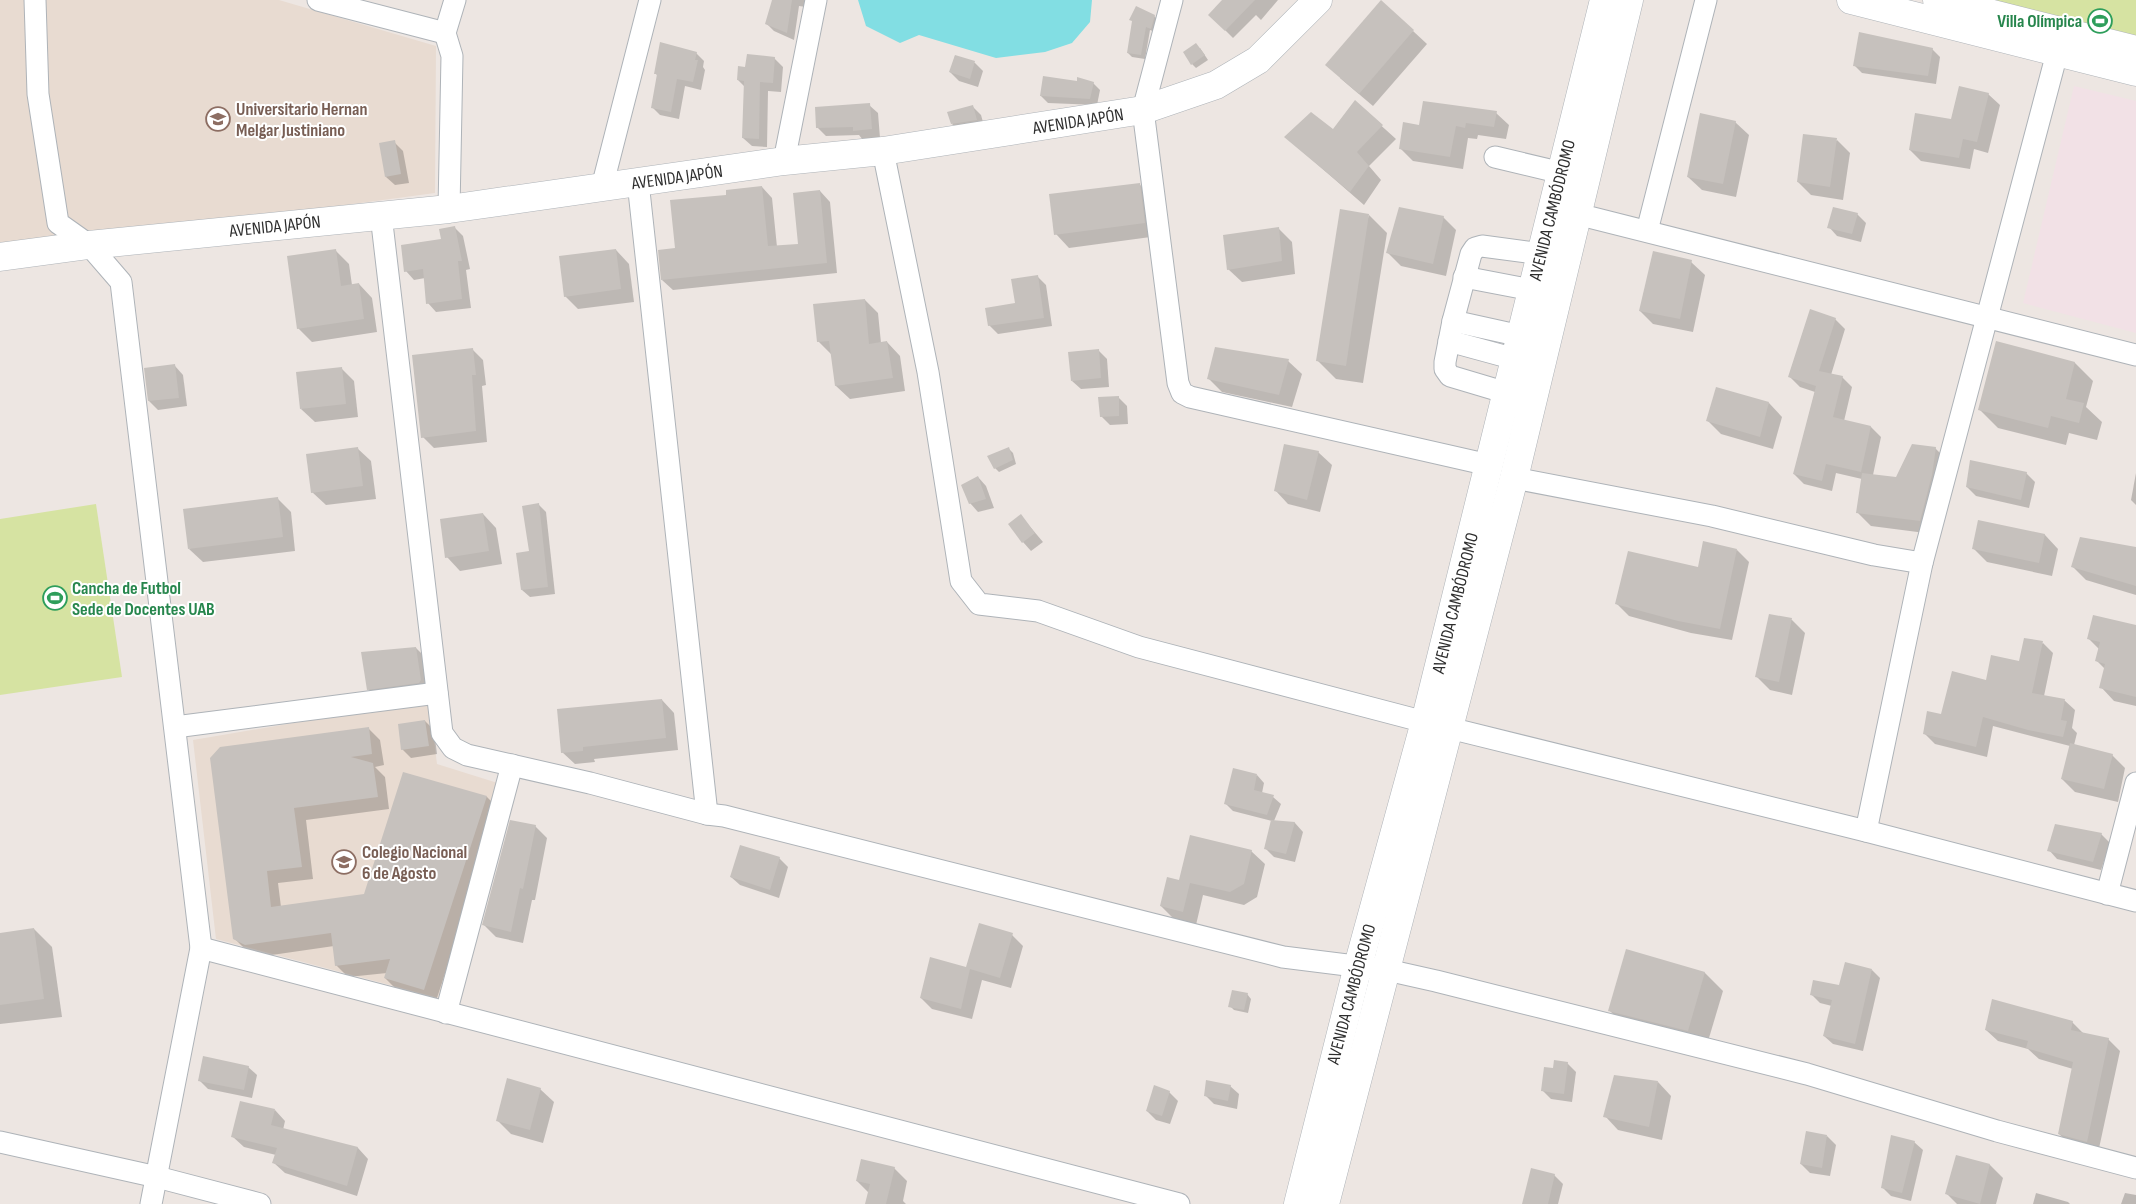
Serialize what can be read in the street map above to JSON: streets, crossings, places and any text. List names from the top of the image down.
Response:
{
  "streets": {
    "street": ["AVENIDA JAPÓN", "AVENIDA CAMBÓDROMO"]
  },
  "places": {
    "sports": ["Villa Olímpica", "Cancha de Futbol Sede de Docentes UAB"],
    "school or university": ["Universitario Hernan Melgar Justiniano", "Colegio Nacional 6 de Agosto"]
  }
}
